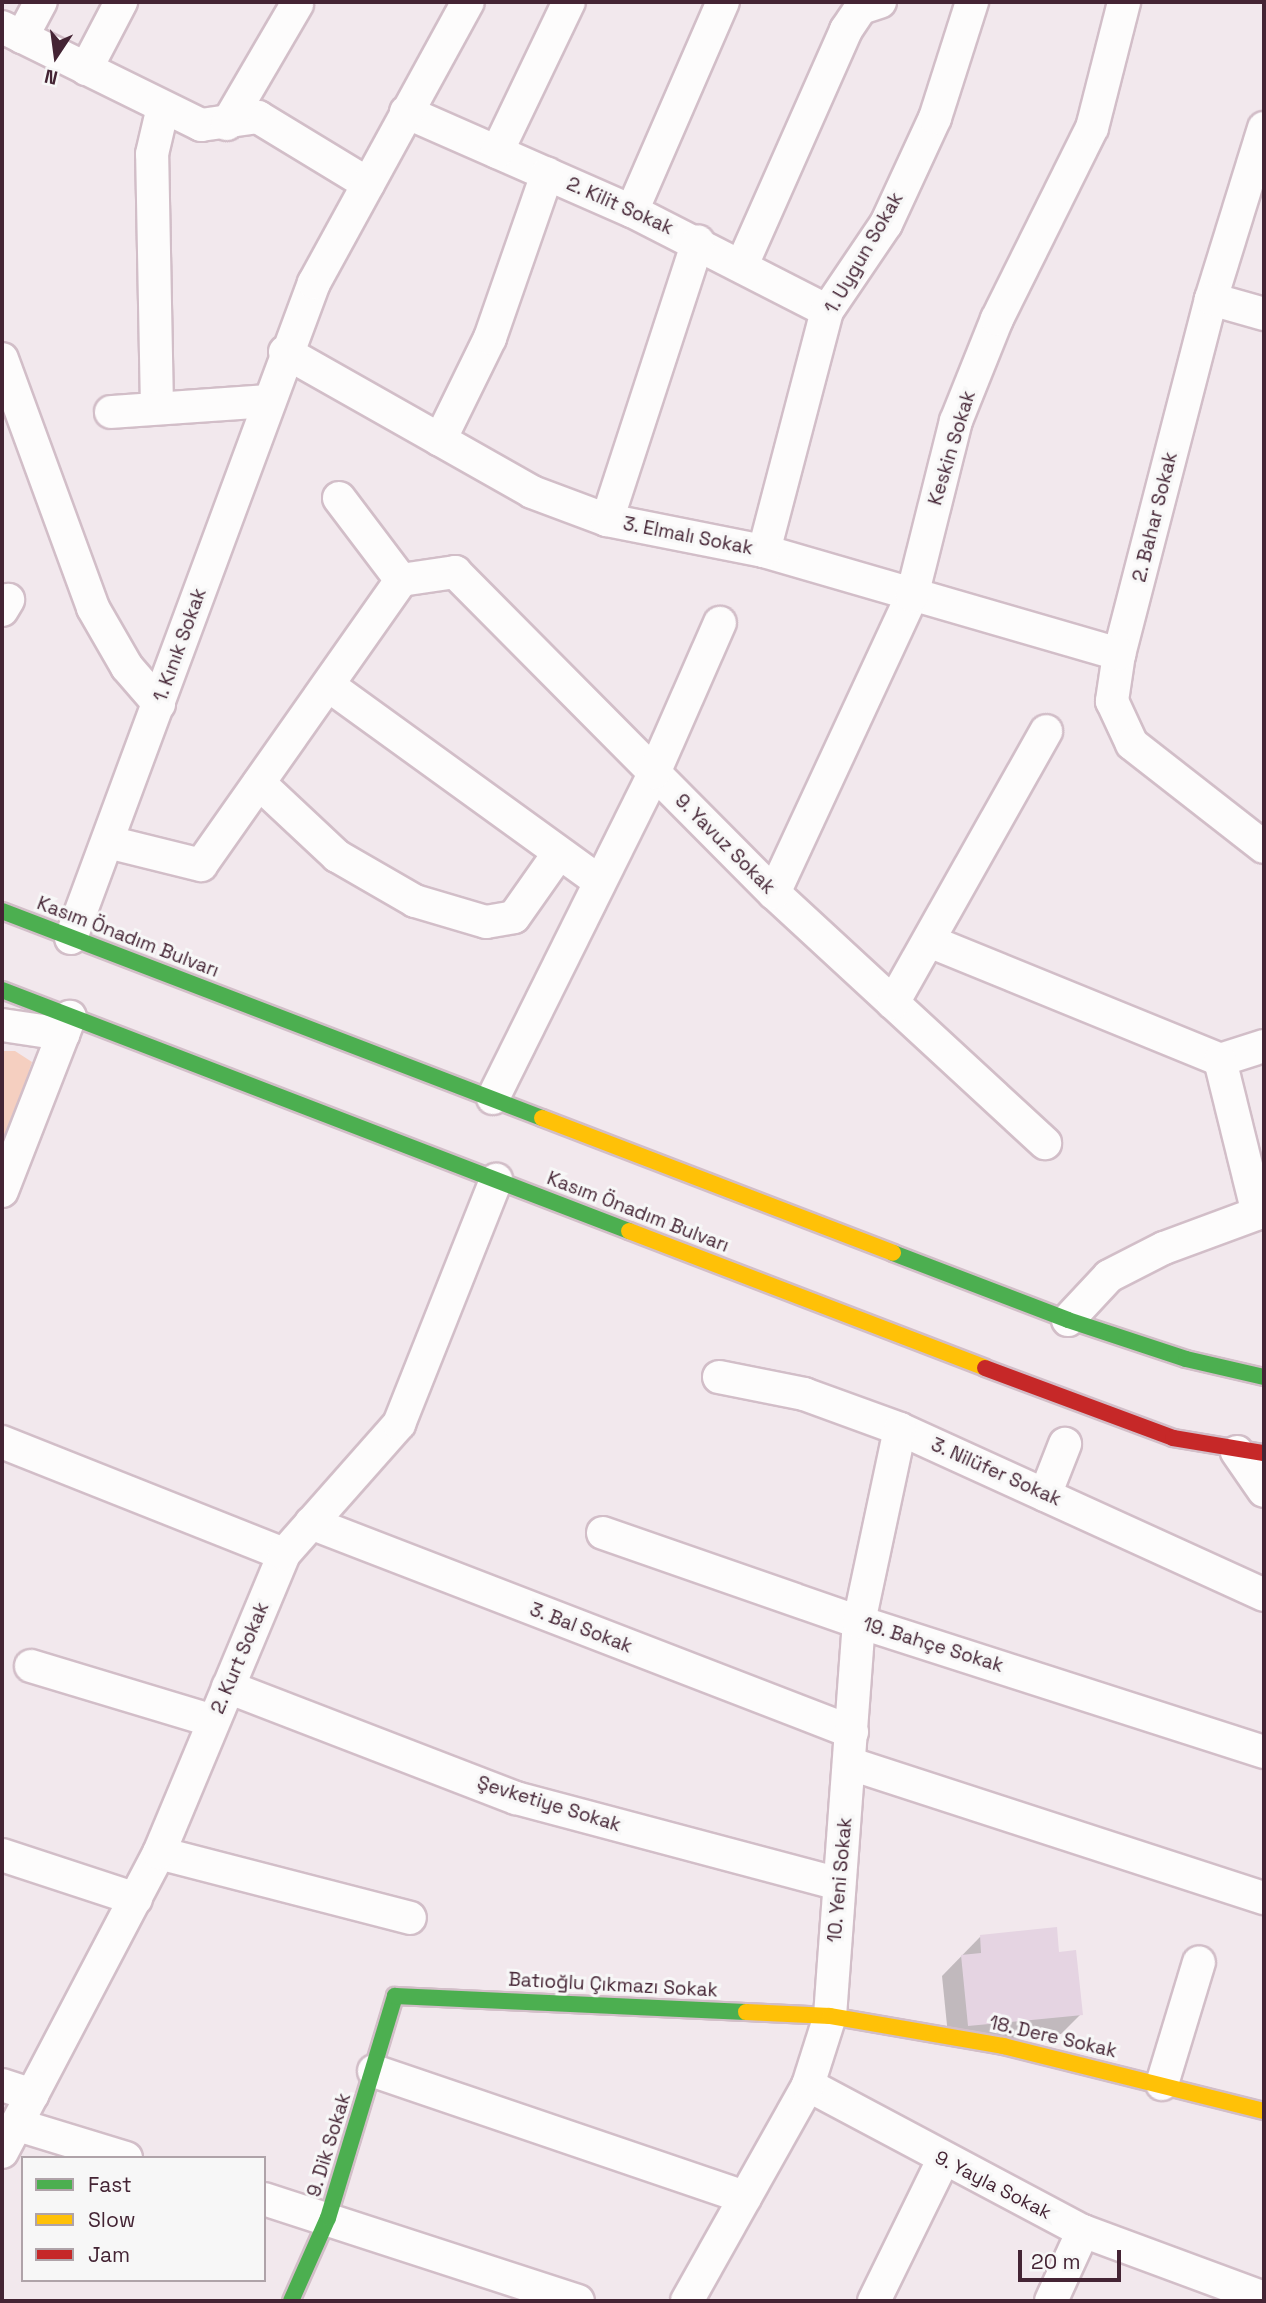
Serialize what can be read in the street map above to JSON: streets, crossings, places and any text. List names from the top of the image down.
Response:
{
  "streets": {
    "main road": [
      "Kasım Önadım Bulvarı",
      "Batıoğlu Çıkmazı Sokak",
      "18. Dere Sokak",
      "9. Dik Sokak"
    ],
    "street": [
      "2. Kilit Sokak",
      "1. Uygun Sokak",
      "Keskin Sokak",
      "2. Bahar Sokak",
      "3. Elmalı Sokak",
      "1. Kınık Sokak",
      "9. Yavuz Sokak",
      "3. Nilüfer Sokak",
      "3. Bal Sokak",
      "19. Bahçe Sokak",
      "2. Kurt Sokak",
      "Şevketiye Sokak",
      "10. Yeni Sokak",
      "9. Yayla Sokak"
    ]
  },
  "crossings": [
    ["2. Kilit Sokak", "1. Uygun Sokak"],
    ["2. Kilit Sokak", "1. Kınık Sokak"],
    ["1. Uygun Sokak", "3. Elmalı Sokak"],
    ["Keskin Sokak", "3. Elmalı Sokak"],
    ["Keskin Sokak", "9. Yavuz Sokak"],
    ["2. Bahar Sokak", "3. Elmalı Sokak"],
    ["3. Elmalı Sokak", "1. Kınık Sokak"],
    ["1. Kınık Sokak", "Kasım Önadım Bulvarı"],
    ["Kasım Önadım Bulvarı", "2. Kurt Sokak"],
    ["3. Nilüfer Sokak", "10. Yeni Sokak"],
    ["3. Bal Sokak", "2. Kurt Sokak"],
    ["3. Bal Sokak", "10. Yeni Sokak"],
    ["19. Bahçe Sokak", "10. Yeni Sokak"],
    ["2. Kurt Sokak", "Şevketiye Sokak"],
    ["Şevketiye Sokak", "10. Yeni Sokak"],
    ["10. Yeni Sokak", "Batıoğlu Çıkmazı Sokak"],
    ["10. Yeni Sokak", "18. Dere Sokak"],
    ["10. Yeni Sokak", "9. Yayla Sokak"],
    ["Batıoğlu Çıkmazı Sokak", "18. Dere Sokak"],
    ["Batıoğlu Çıkmazı Sokak", "9. Dik Sokak"]
  ],
  "legend": ["Fast", "Slow", "Jam"],
  "scale_bar": "20 m",
  "north": "bottom"
}
